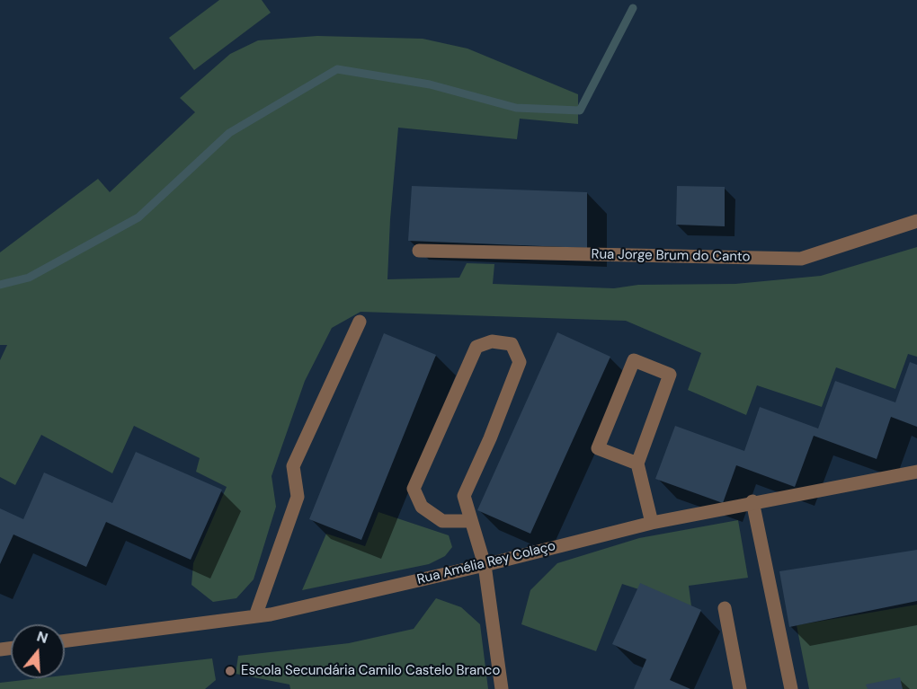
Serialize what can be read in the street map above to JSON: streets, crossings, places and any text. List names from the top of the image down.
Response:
{
  "streets": {
    "street": ["Rua Jorge Brum do Canto", "Rua Amélia Rey Colaço"]
  },
  "places": ["Escola Secundária Camilo Castelo Branco"],
  "north": "top"
}
